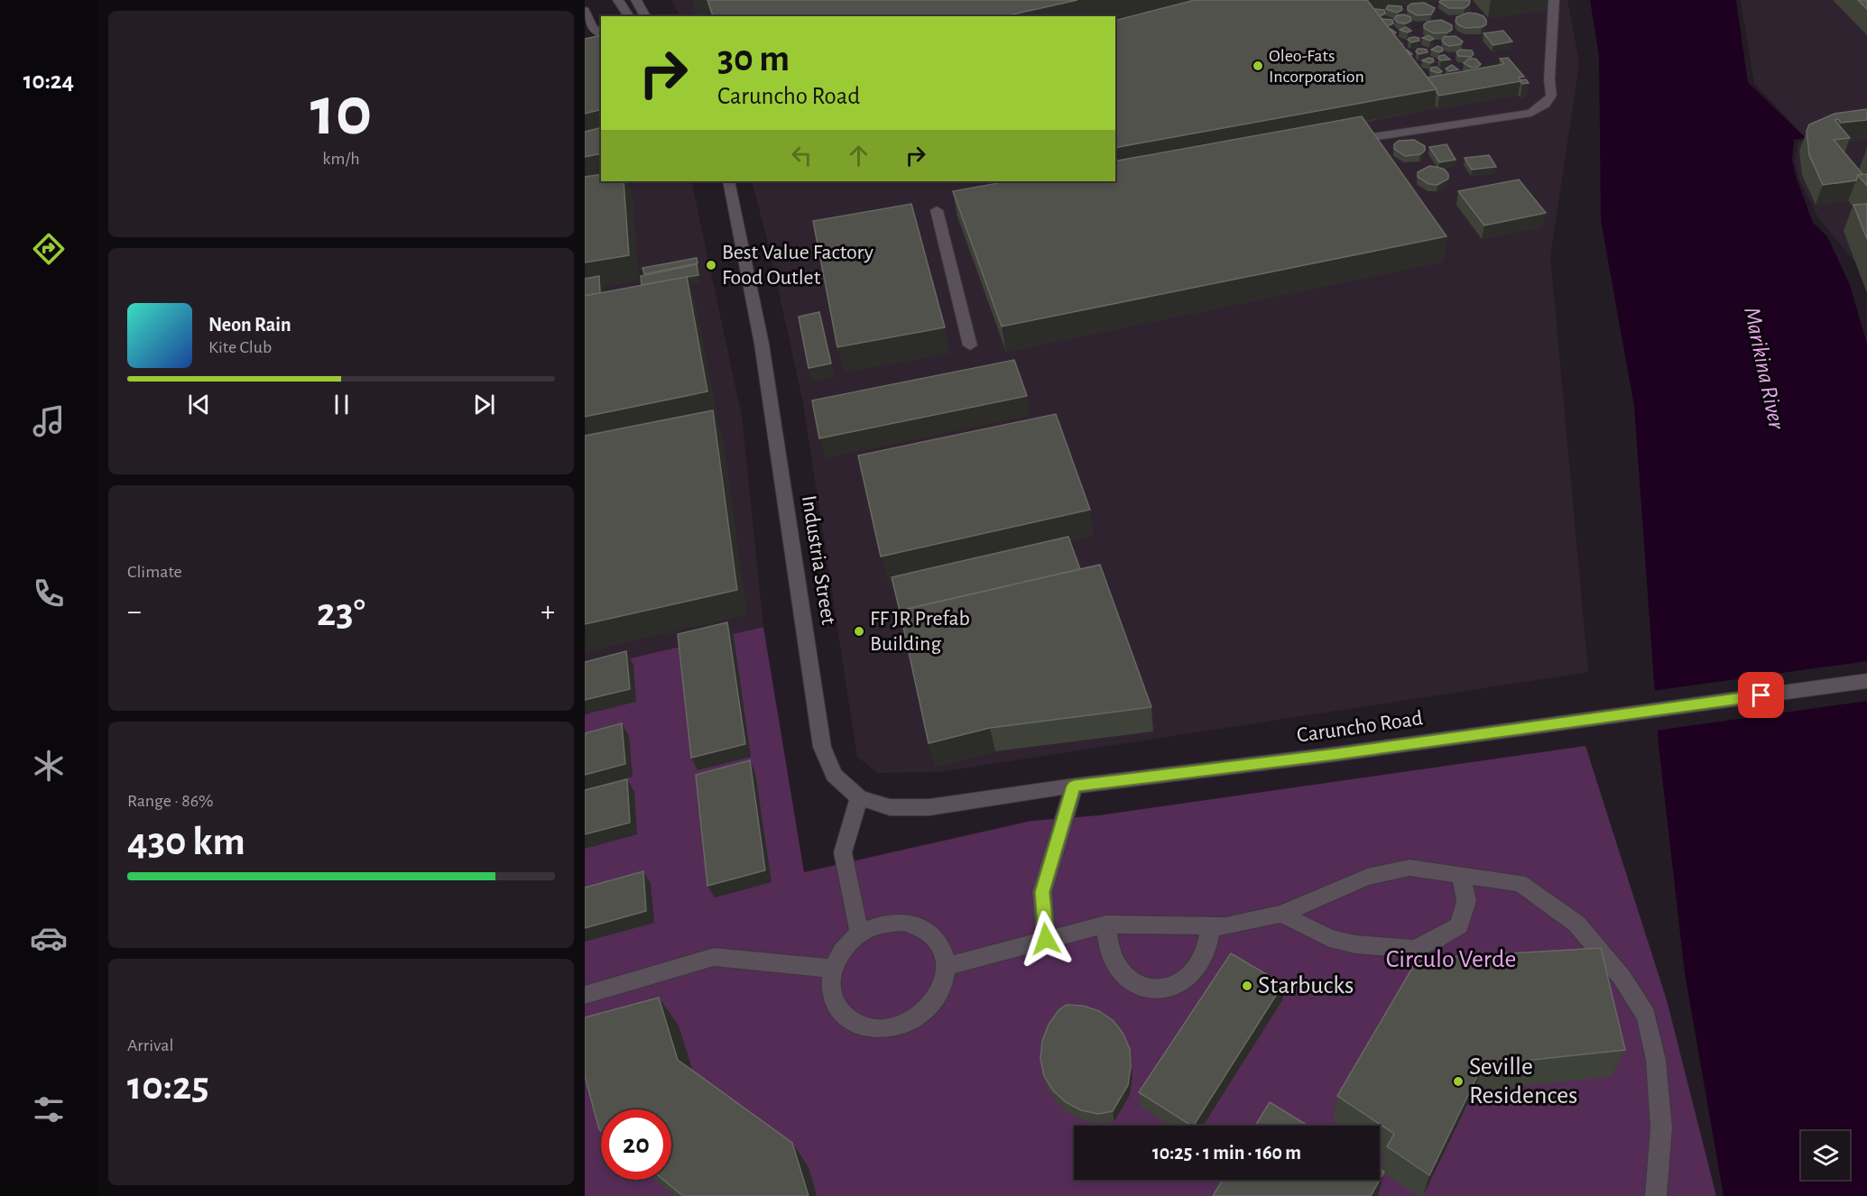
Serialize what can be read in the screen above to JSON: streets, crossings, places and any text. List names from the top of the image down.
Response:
{
  "streets": {
    "street": ["Industria Street", "Caruncho Road"]
  },
  "crossings": [
    ["Industria Street", "Caruncho Road"]
  ],
  "water": ["Marikina River"],
  "parks": ["Circulo Verde"],
  "places": [
    "Oleo-Fats Incorporation",
    "Best Value Factory Food Outlet",
    "FF JR Prefab Building",
    "Starbucks",
    "Seville Residences"
  ],
  "page": {
    "tabs": "10:24",
    "tile": [
      ["10", "km/h"],
      "Climate",
      ["Range · 86%", "430 km"],
      ["Arrival", "10:25"]
    ],
    "turn": ["30 m", "Caruncho Road"],
    "song": ["Neon Rain", "Kite Club"],
    "heat": ["−", "23°", "+"],
    "limit": "20",
    "trip": "10:25 · 1 min · 160 m"
  }
}
